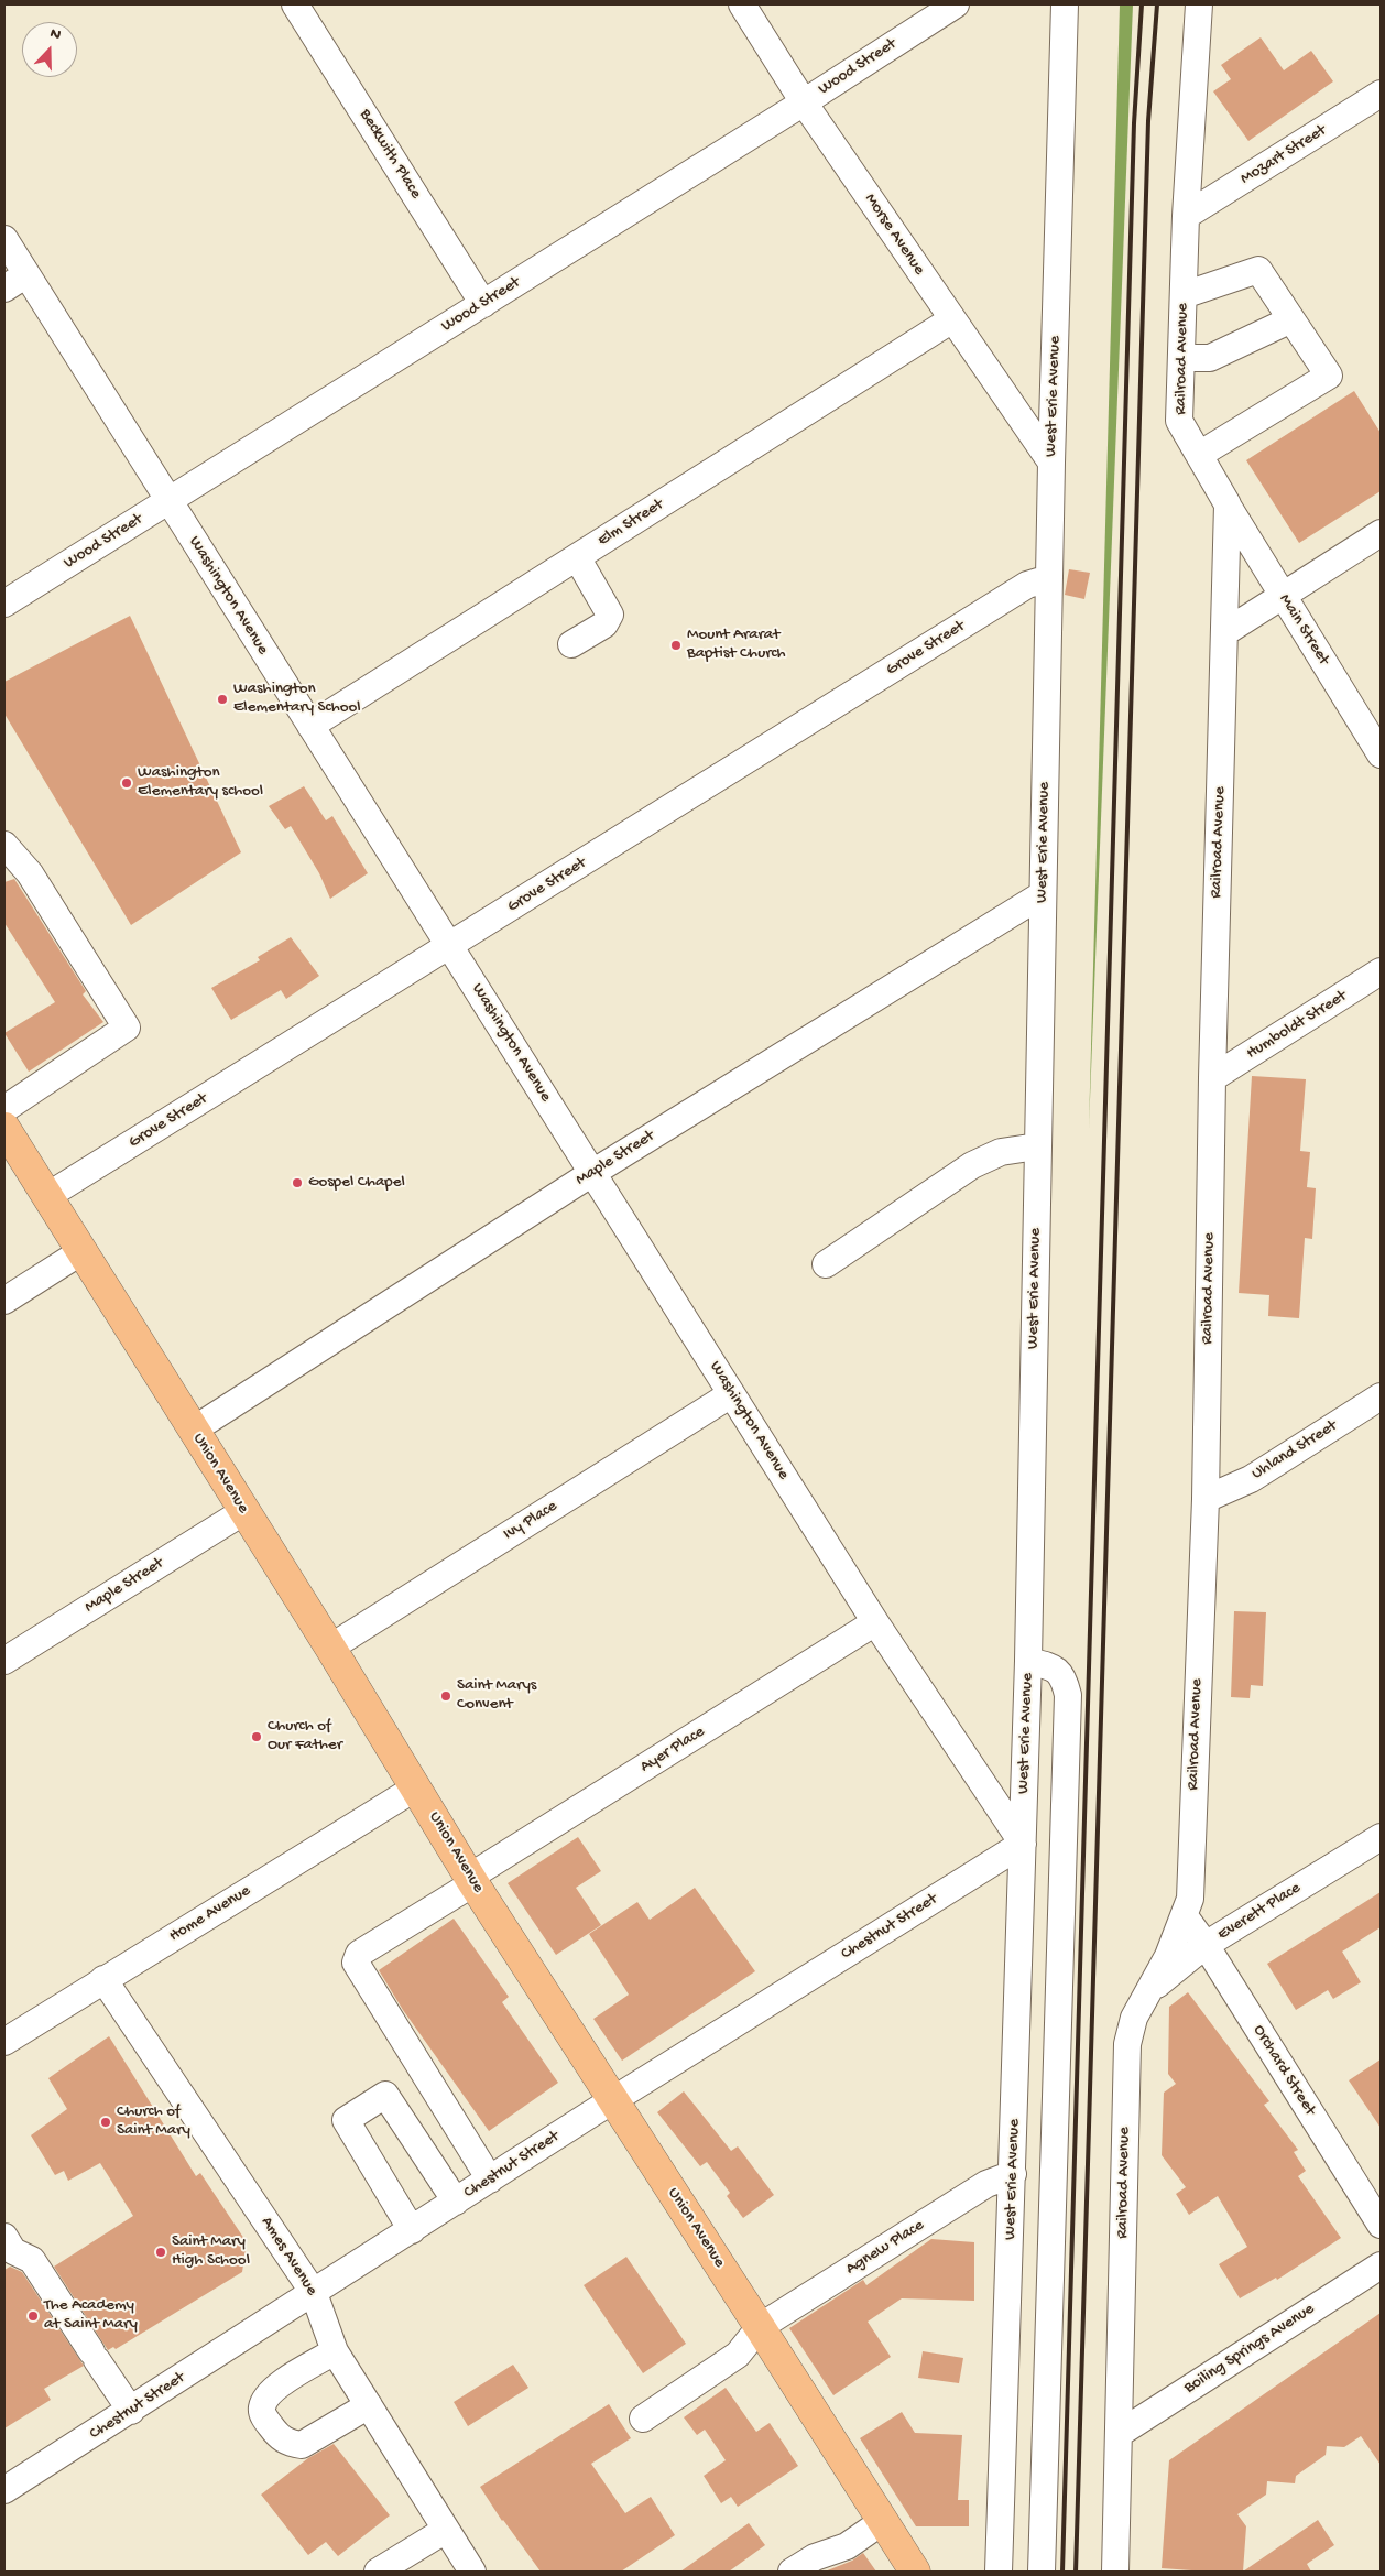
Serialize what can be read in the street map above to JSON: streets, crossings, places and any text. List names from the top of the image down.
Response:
{
  "streets": {
    "main road": ["Union Avenue"],
    "street": [
      "Wood Street",
      "Beckwith Place",
      "Mozart Street",
      "Morse Avenue",
      "Railroad Avenue",
      "West Erie Avenue",
      "Elm Street",
      "Washington Avenue",
      "Main Street",
      "Grove Street",
      "Humboldt Street",
      "Maple Street",
      "Uhland Street",
      "Ivy Place",
      "Ayer Place",
      "Everett Place",
      "Home Avenue",
      "Chestnut Street",
      "Orchard Street",
      "Agnew Place",
      "Ames Avenue",
      "Boiling Springs Avenue"
    ]
  },
  "crossings": [
    ["Wood Street", "Beckwith Place"],
    ["Wood Street", "Morse Avenue"],
    ["Wood Street", "Washington Avenue"],
    ["Mozart Street", "Railroad Avenue"],
    ["Morse Avenue", "West Erie Avenue"],
    ["Morse Avenue", "Elm Street"],
    ["Railroad Avenue", "Main Street"],
    ["Railroad Avenue", "Humboldt Street"],
    ["Railroad Avenue", "Uhland Street"],
    ["Railroad Avenue", "Everett Place"],
    ["Railroad Avenue", "Orchard Street"],
    ["Railroad Avenue", "Boiling Springs Avenue"],
    ["West Erie Avenue", "Washington Avenue"],
    ["West Erie Avenue", "Grove Street"],
    ["West Erie Avenue", "Maple Street"],
    ["West Erie Avenue", "Chestnut Street"],
    ["West Erie Avenue", "Agnew Place"],
    ["Elm Street", "Washington Avenue"],
    ["Washington Avenue", "Grove Street"],
    ["Washington Avenue", "Maple Street"],
    ["Washington Avenue", "Ivy Place"],
    ["Washington Avenue", "Ayer Place"],
    ["Washington Avenue", "Chestnut Street"],
    ["Grove Street", "Union Avenue"],
    ["Maple Street", "Union Avenue"],
    ["Union Avenue", "Ivy Place"],
    ["Union Avenue", "Ayer Place"],
    ["Union Avenue", "Home Avenue"],
    ["Union Avenue", "Chestnut Street"],
    ["Union Avenue", "Agnew Place"],
    ["Ayer Place", "Chestnut Street"],
    ["Everett Place", "Orchard Street"],
    ["Home Avenue", "Ames Avenue"],
    ["Chestnut Street", "Ames Avenue"]
  ],
  "places": [
    "Mount Ararat Baptist Church",
    "Washington Elementary School",
    "Washington Elementary school",
    "Gospel Chapel",
    "Saint Marys Convent",
    "Church of Our Father",
    "Church of Saint Mary",
    "Saint Mary High School",
    "The Academy at Saint Mary"
  ],
  "north": "top"
}
